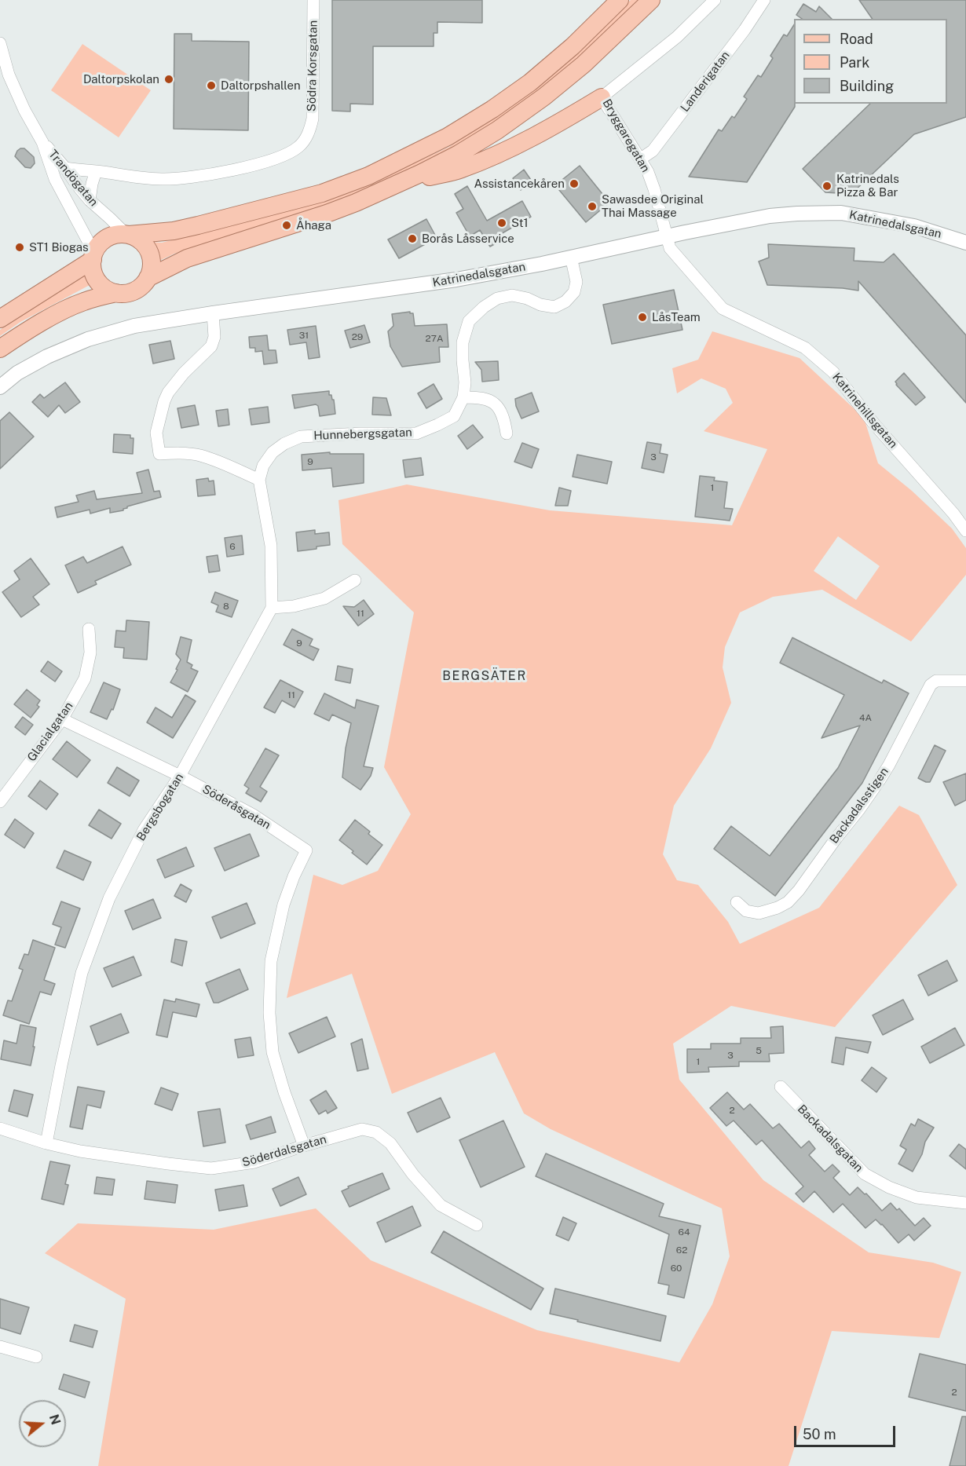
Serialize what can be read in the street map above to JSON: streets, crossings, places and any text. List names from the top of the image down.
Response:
{
  "streets": {
    "street": [
      "Södra Korsgatan",
      "Landerigatan",
      "Bryggaregatan",
      "Trandögatan",
      "Katrinedalsgatan",
      "Katrinehillsgatan",
      "Hunnebergsgatan",
      "Glacialgatan",
      "Backadalsstigen",
      "Bergsbogatan",
      "Söderåsgatan",
      "Backadalsgatan",
      "Söderdalsgatan"
    ]
  },
  "crossings": [
    ["Södra Korsgatan", "Trandögatan"],
    ["Landerigatan", "Bryggaregatan"],
    ["Bryggaregatan", "Katrinedalsgatan"],
    ["Bryggaregatan", "Katrinehillsgatan"],
    ["Katrinedalsgatan", "Katrinehillsgatan"],
    ["Hunnebergsgatan", "Bergsbogatan"],
    ["Glacialgatan", "Söderåsgatan"],
    ["Bergsbogatan", "Söderåsgatan"],
    ["Bergsbogatan", "Söderdalsgatan"],
    ["Söderåsgatan", "Söderdalsgatan"]
  ],
  "districts": ["BERGSÄTER"],
  "places": [
    "Daltorpskolan",
    "Daltorpshallen",
    "Assistancekåren",
    "Katrinedals Pizza & Bar",
    "Sawasdee Original Thai Massage",
    "St1",
    "Åhaga",
    "Borås Låsservice",
    "ST1 Biogas",
    "LåsTeam"
  ],
  "house_numbers": [
    "31",
    "29",
    "27A",
    "3",
    "9",
    "1",
    "6",
    "8",
    "11",
    "9",
    "11",
    "4A",
    "5",
    "3",
    "1",
    "2",
    "64",
    "62",
    "60",
    "2"
  ],
  "legend": ["Road", "Park", "Building"],
  "scale_bar": "50 m",
  "north": "right"
}
